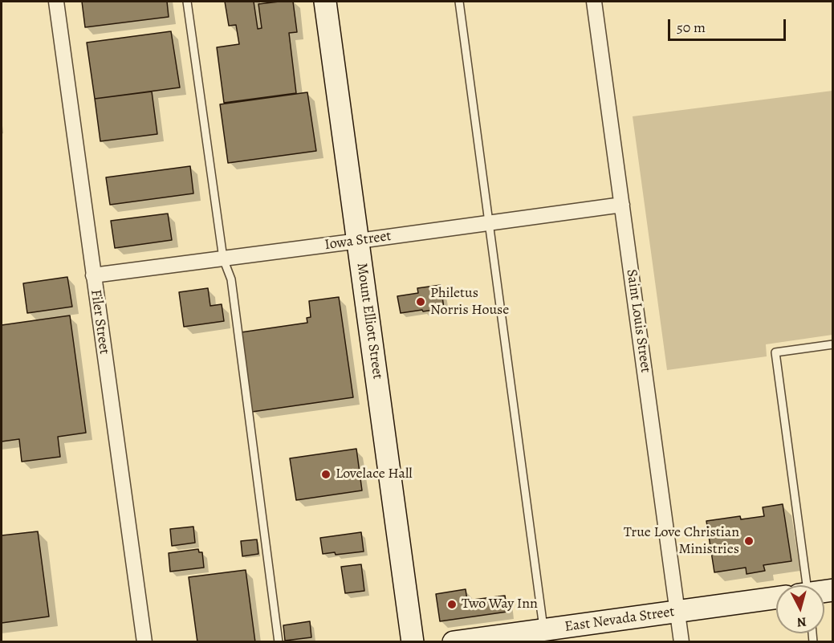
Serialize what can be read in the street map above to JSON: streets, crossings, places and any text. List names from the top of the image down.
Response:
{
  "streets": {
    "street": [
      "Iowa Street",
      "Mount Elliott Street",
      "Saint Louis Street",
      "Filer Street",
      "East Nevada Street"
    ]
  },
  "crossings": [
    ["Iowa Street", "Mount Elliott Street"],
    ["Iowa Street", "Saint Louis Street"],
    ["Iowa Street", "Filer Street"],
    ["Saint Louis Street", "East Nevada Street"]
  ],
  "places": [
    "Philetus Norris House",
    "Lovelace Hall",
    "True Love Christian Ministries",
    "Two Way Inn"
  ],
  "scale_bar": "50 m",
  "north": "bottom"
}
